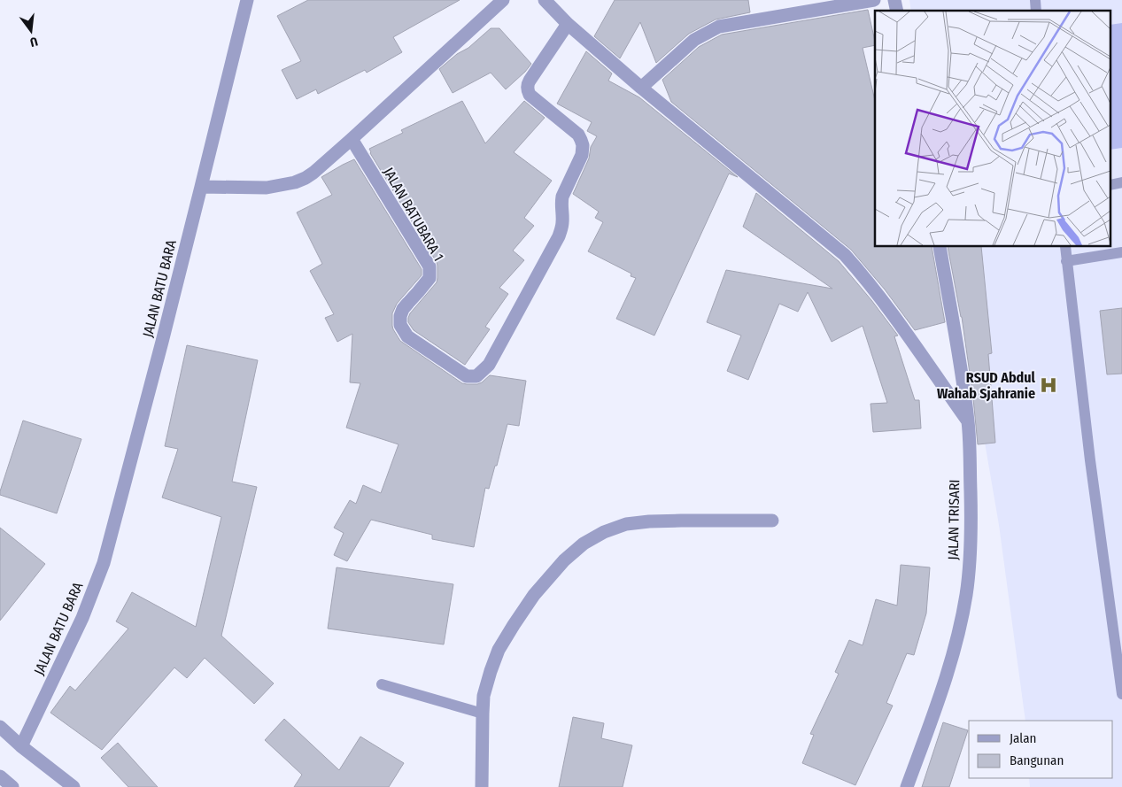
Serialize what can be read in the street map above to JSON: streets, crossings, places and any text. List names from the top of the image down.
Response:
{
  "streets": {
    "street": ["JALAN BATUBARA 1", "JALAN BATU BARA", "JALAN TRISARI"]
  },
  "places": {
    "hospital": ["RSUD Abdul Wahab Sjahranie"]
  },
  "legend": ["Jalan", "Bangunan"],
  "north": "bottom"
}
